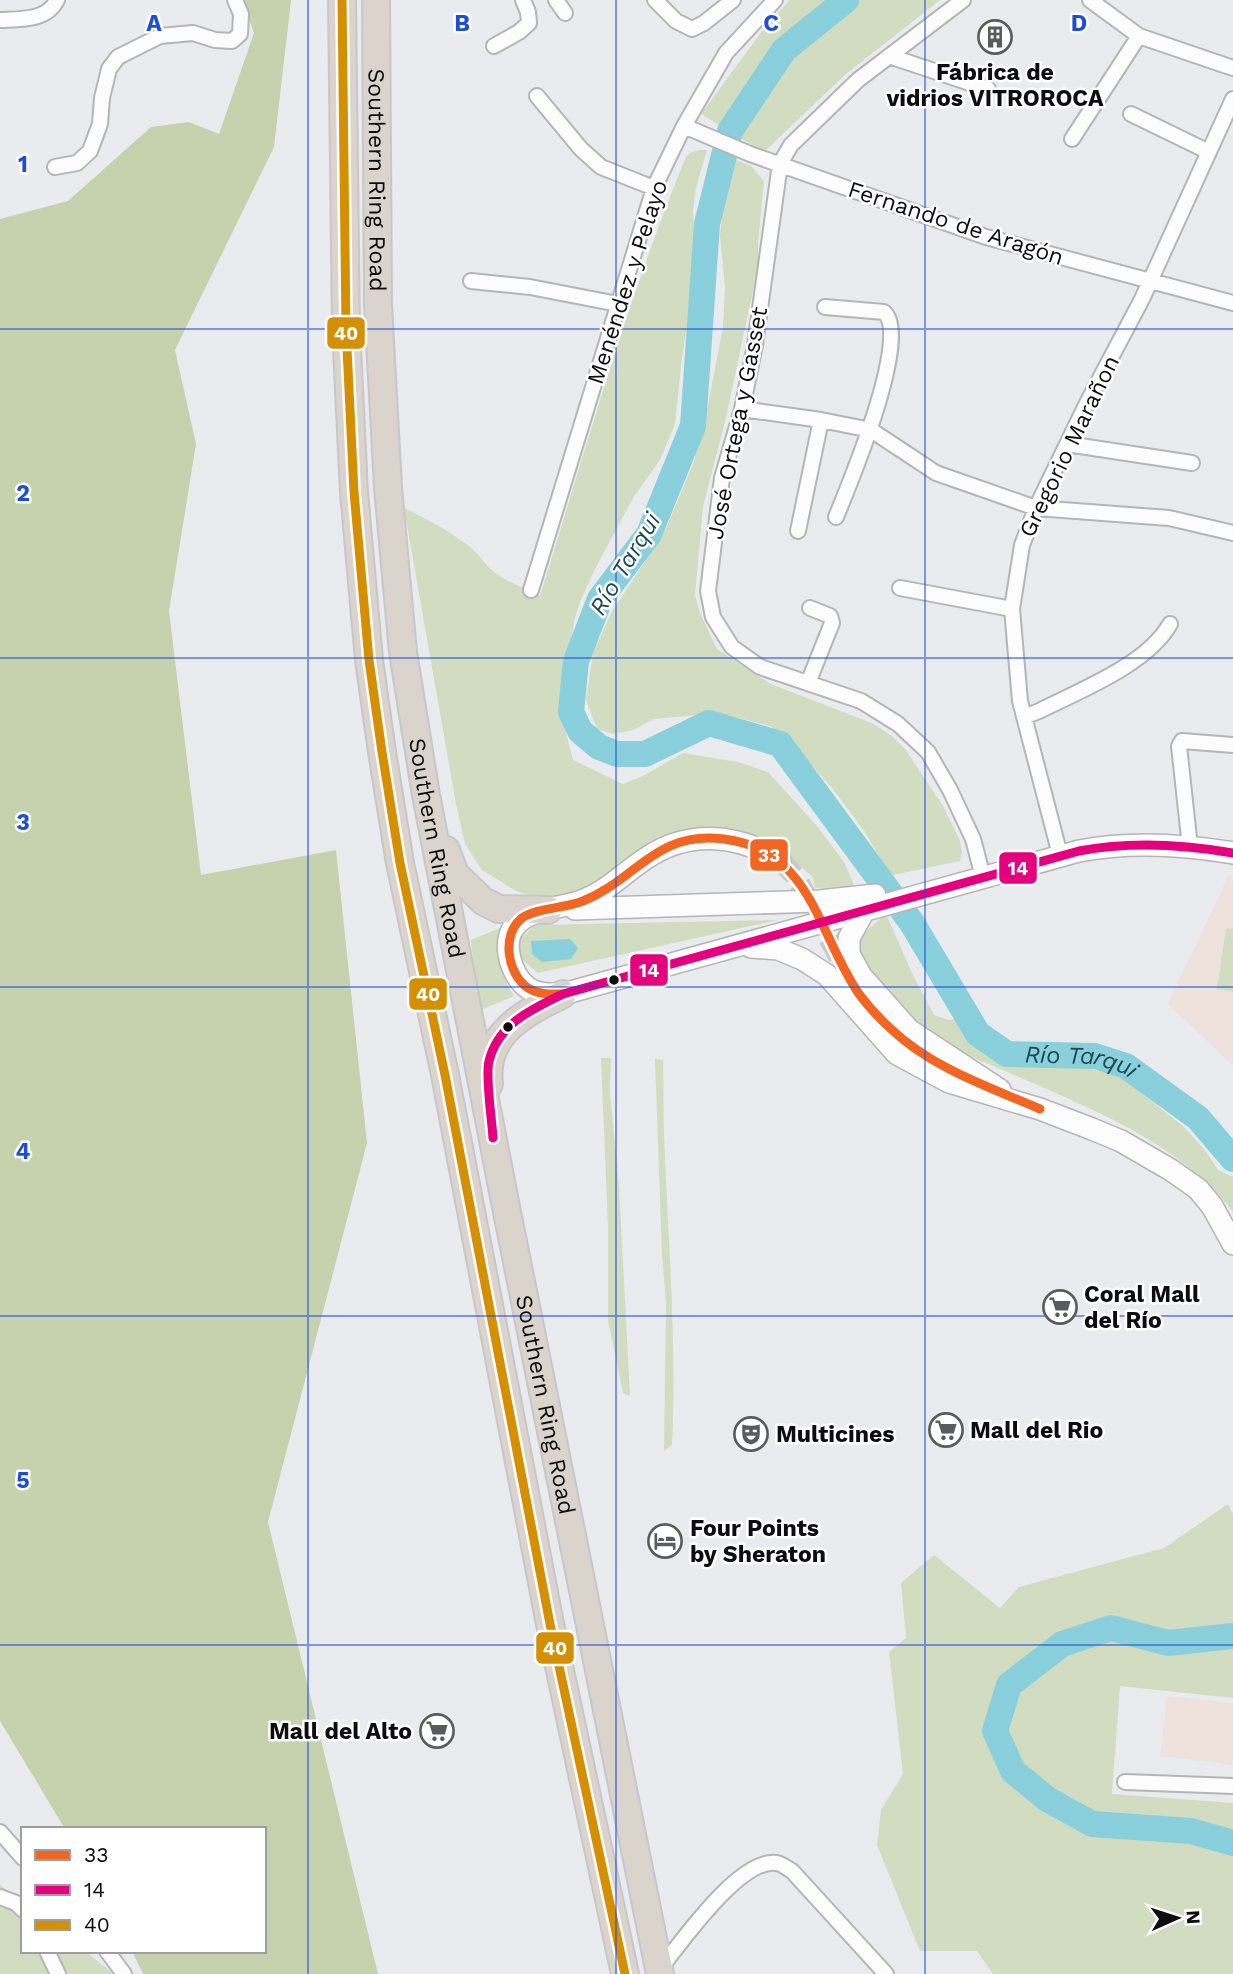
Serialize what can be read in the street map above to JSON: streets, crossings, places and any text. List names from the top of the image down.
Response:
{
  "streets": {
    "highway": ["Southern Ring Road"],
    "street": [
      "Fernando de Aragón",
      "Menéndez y Pelayo",
      "José Ortega y Gasset",
      "Gregorio Marañon"
    ]
  },
  "crossings": [
    ["Fernando de Aragón", "Menéndez y Pelayo"],
    ["Fernando de Aragón", "José Ortega y Gasset"],
    ["Fernando de Aragón", "Gregorio Marañon"]
  ],
  "water": ["Río Tarqui"],
  "places": {
    "building": ["Fábrica de vidrios VITROROCA"],
    "supermarket": ["Coral Mall del Río", "Mall del Rio", "Mall del Alto"],
    "theatre": ["Multicines"],
    "hotel": ["Four Points by Sheraton"]
  },
  "lines": ["transit line 40", "transit line 33", "transit line 14"],
  "legend": ["33", "14", "40"],
  "north": "right",
  "grid": {
    "columns": [
      "A",
      "B",
      "C",
      "D"
    ],
    "rows": [
      "1",
      "2",
      "3",
      "4",
      "5"
    ]
  }
}
